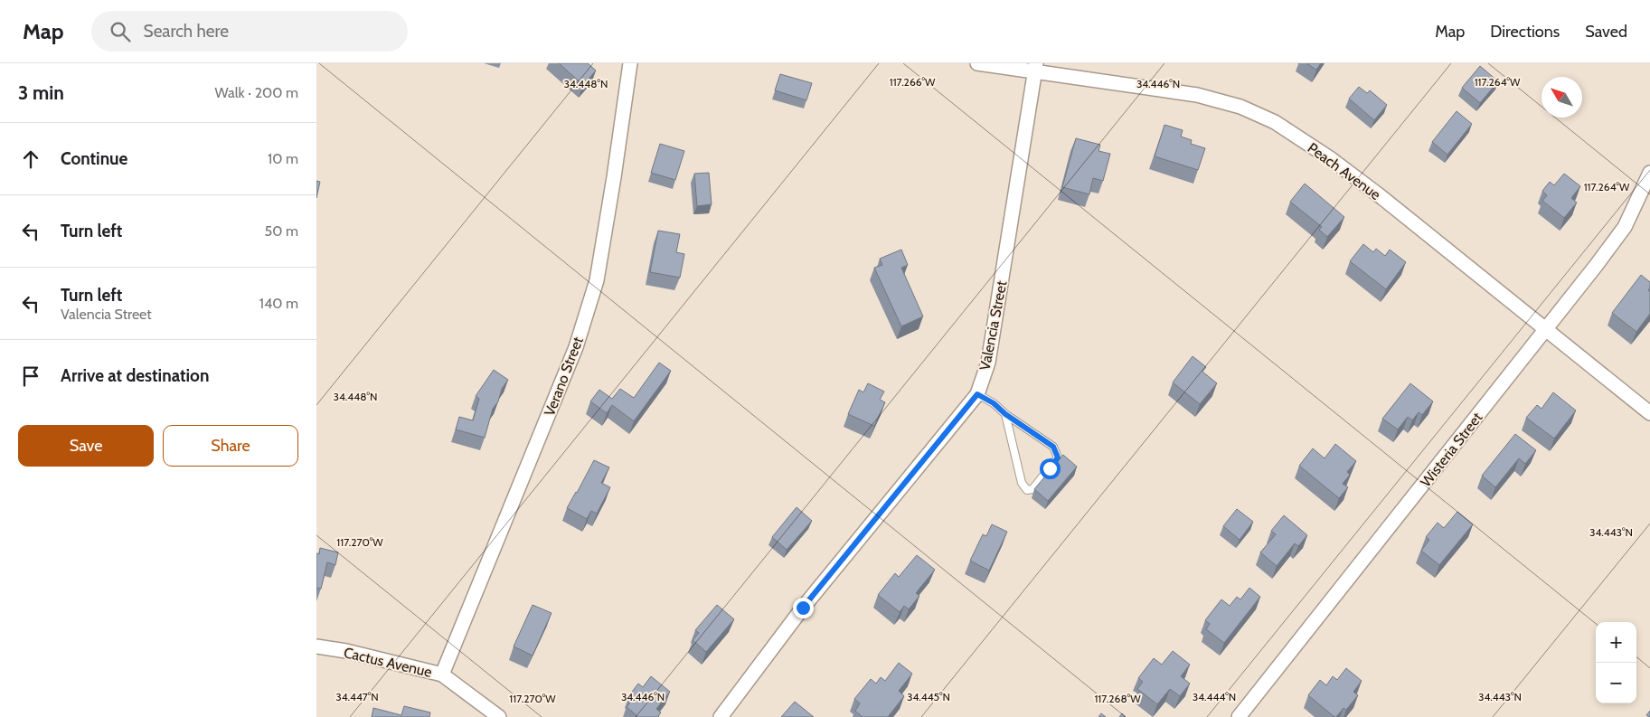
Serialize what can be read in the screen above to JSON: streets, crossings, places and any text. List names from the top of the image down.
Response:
{
  "streets": {
    "street": [
      "Peach Avenue",
      "Valencia Street",
      "Verano Street",
      "Wisteria Street",
      "Cactus Avenue"
    ]
  },
  "crossings": [
    ["Peach Avenue", "Valencia Street"],
    ["Peach Avenue", "Wisteria Street"],
    ["Verano Street", "Cactus Avenue"]
  ],
  "north": "top left",
  "page": {
    "header": "Map",
    "search": "Search here",
    "nav": ["Map", "Directions", "Saved"],
    "heading": ["3 min", "Walk · 200 m"],
    "list": [
      ["Continue", "10 m"],
      ["Turn left", "50 m"],
      ["Turn left", "Valencia Street", "140 m"],
      "Arrive at destination"
    ],
    "buttons": ["Save", "Share"],
    "map_buttons": ["+", "−"]
  },
  "coordinates": [
    "117.264°W",
    "117.266°W",
    "34.448°N",
    "34.446°N",
    "34.443°N",
    "117.270°W",
    "34.447°N",
    "34.445°N",
    "34.444°N",
    "117.268°W"
  ]
}
